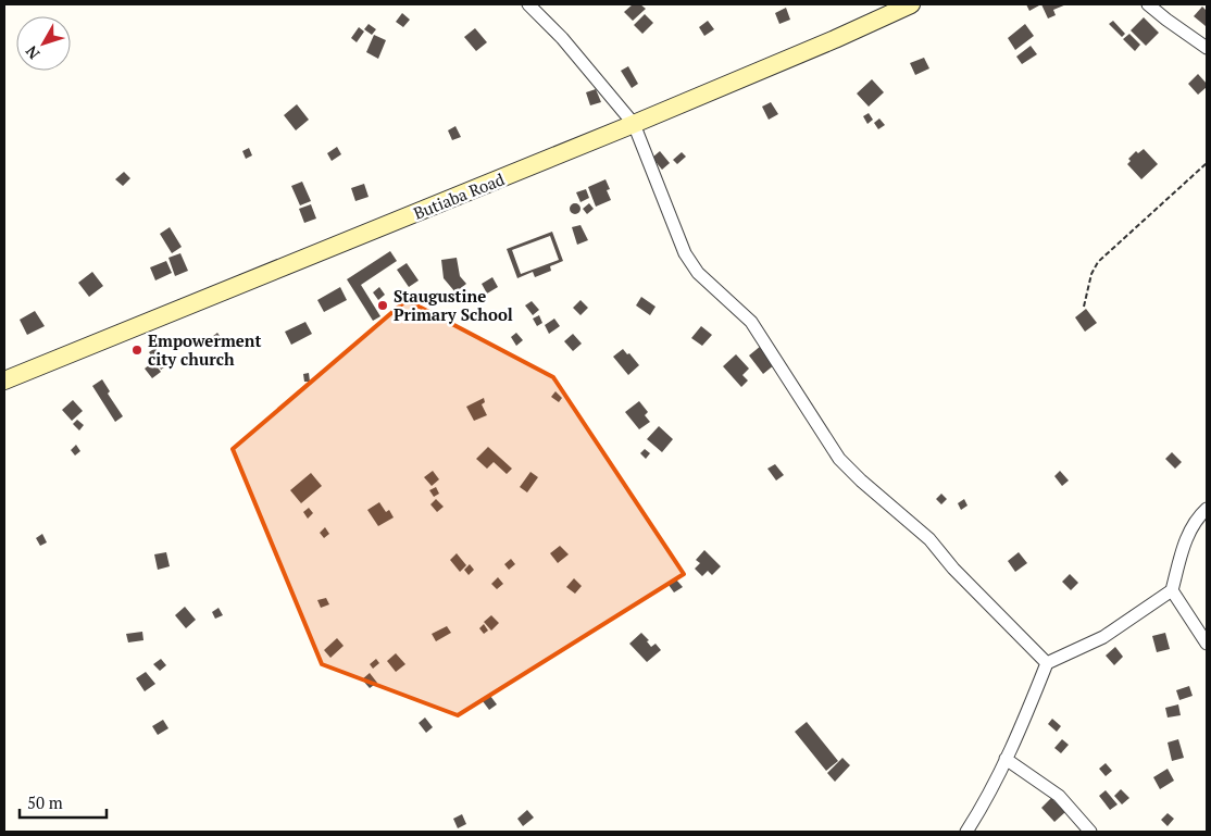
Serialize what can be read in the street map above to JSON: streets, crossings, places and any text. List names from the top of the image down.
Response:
{
  "streets": {
    "main road": ["Butiaba Road"]
  },
  "places": ["Staugustine Primary School", "Empowerment city church"],
  "scale_bar": "50 m",
  "north": "bottom left"
}
